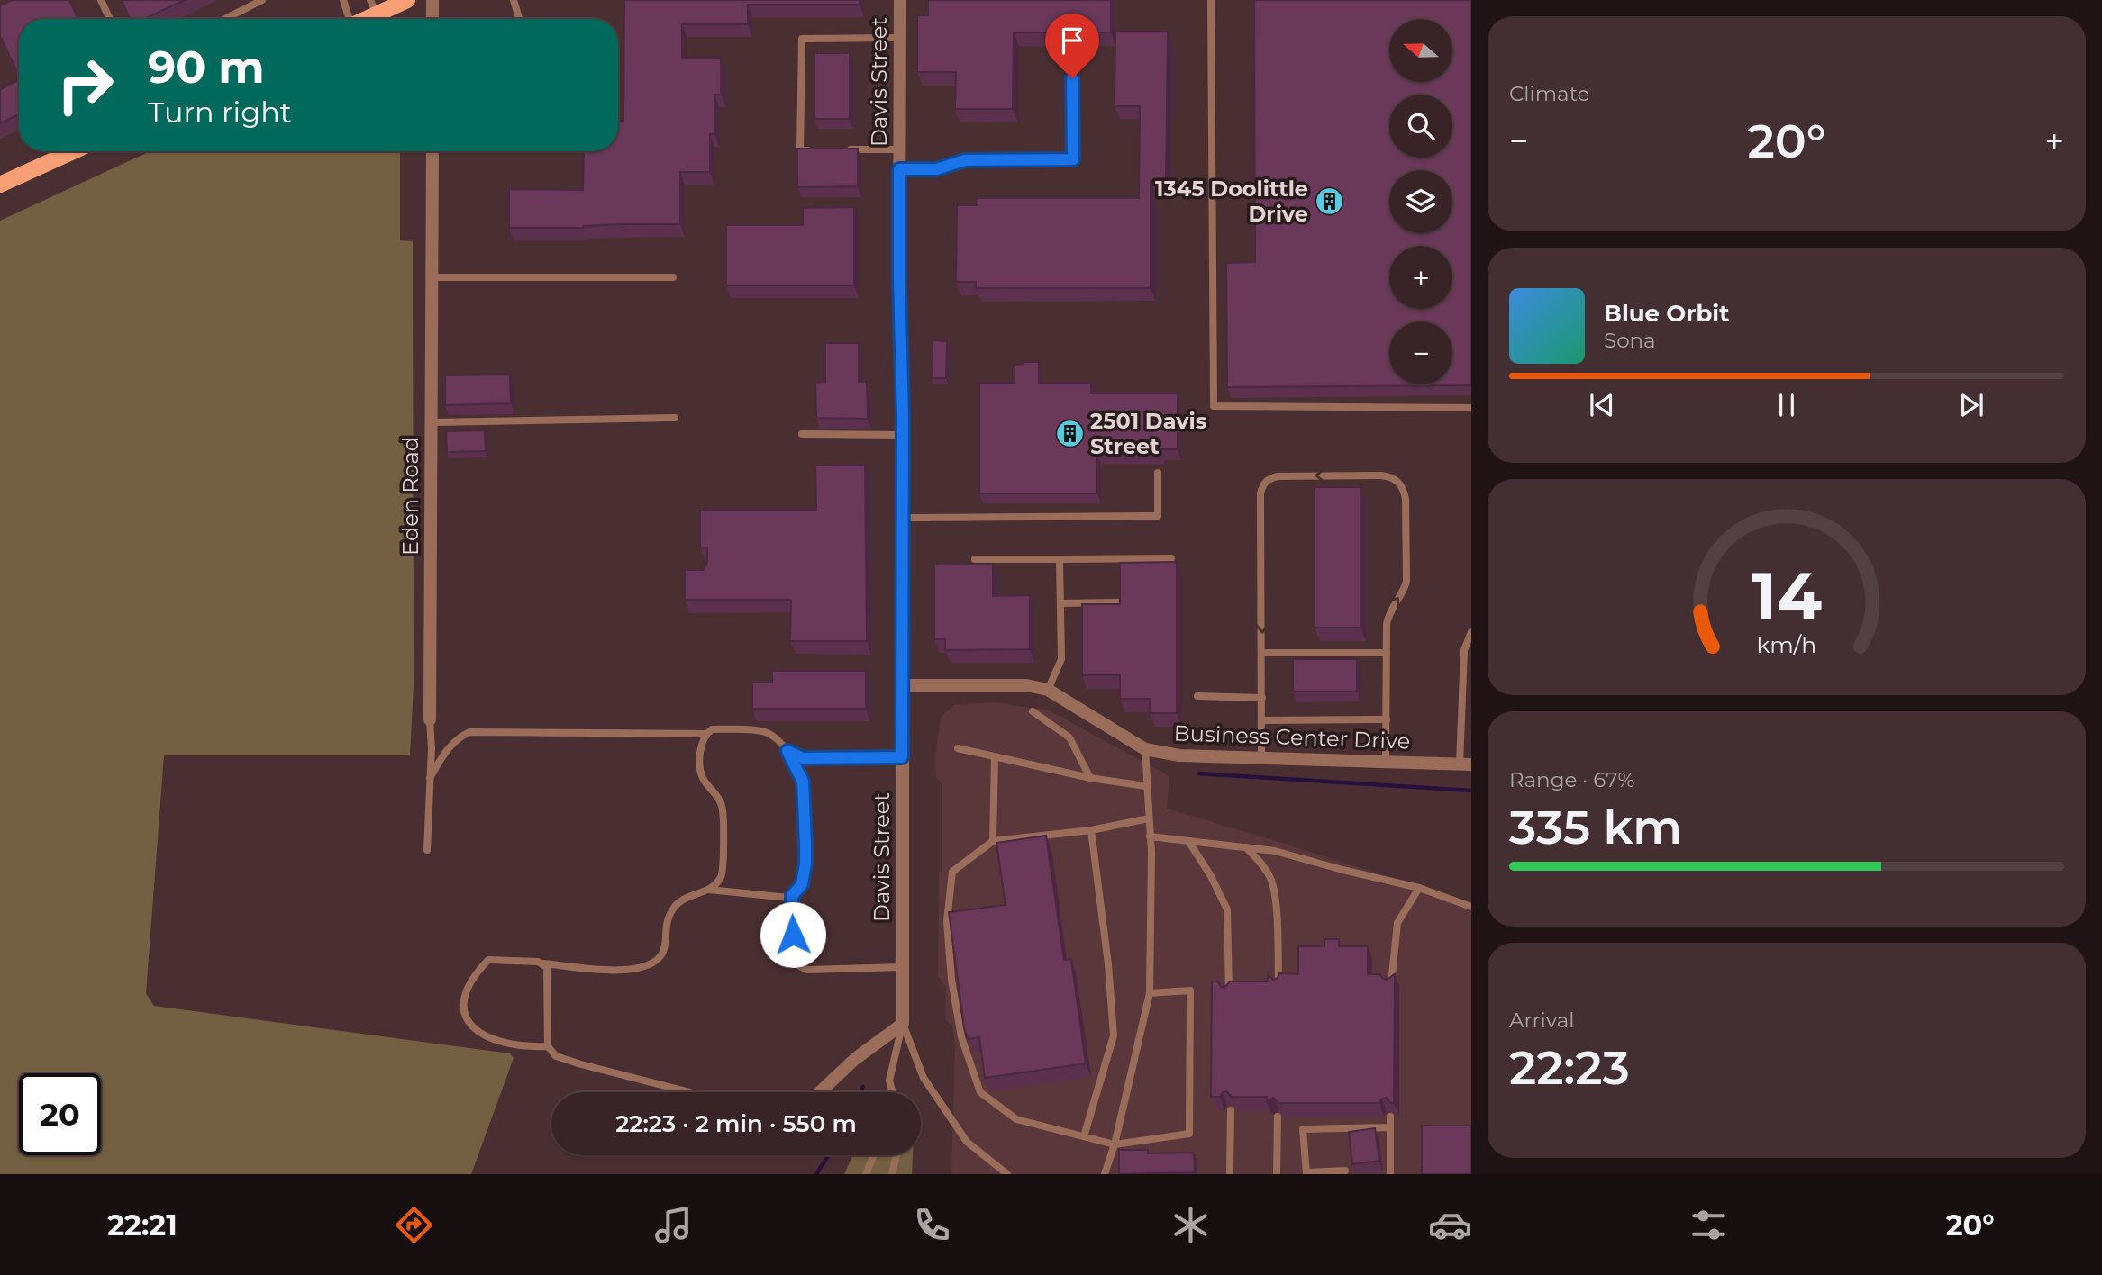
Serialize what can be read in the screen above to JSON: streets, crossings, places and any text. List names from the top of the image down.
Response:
{
  "streets": {
    "street": ["Davis Street", "Eden Road", "Business Center Drive"]
  },
  "crossings": [
    ["Davis Street", "Business Center Drive"]
  ],
  "places": {
    "building": ["1345 Doolittle Drive", "2501 Davis Street"]
  },
  "north": "left",
  "page": {
    "tile": [
      "Climate",
      ["Range · 67%", "335 km"],
      ["Arrival", "22:23"]
    ],
    "map_buttons": ["+", "−"],
    "turn": ["90 m", "Turn right"],
    "heat": ["−", "20°", "+"],
    "song": ["Blue Orbit", "Sona"],
    "limit": "20",
    "trip": "22:23 · 2 min · 550 m",
    "tabs": ["22:21", "20°"],
    "gauge": ["14", "km/h"]
  }
}
